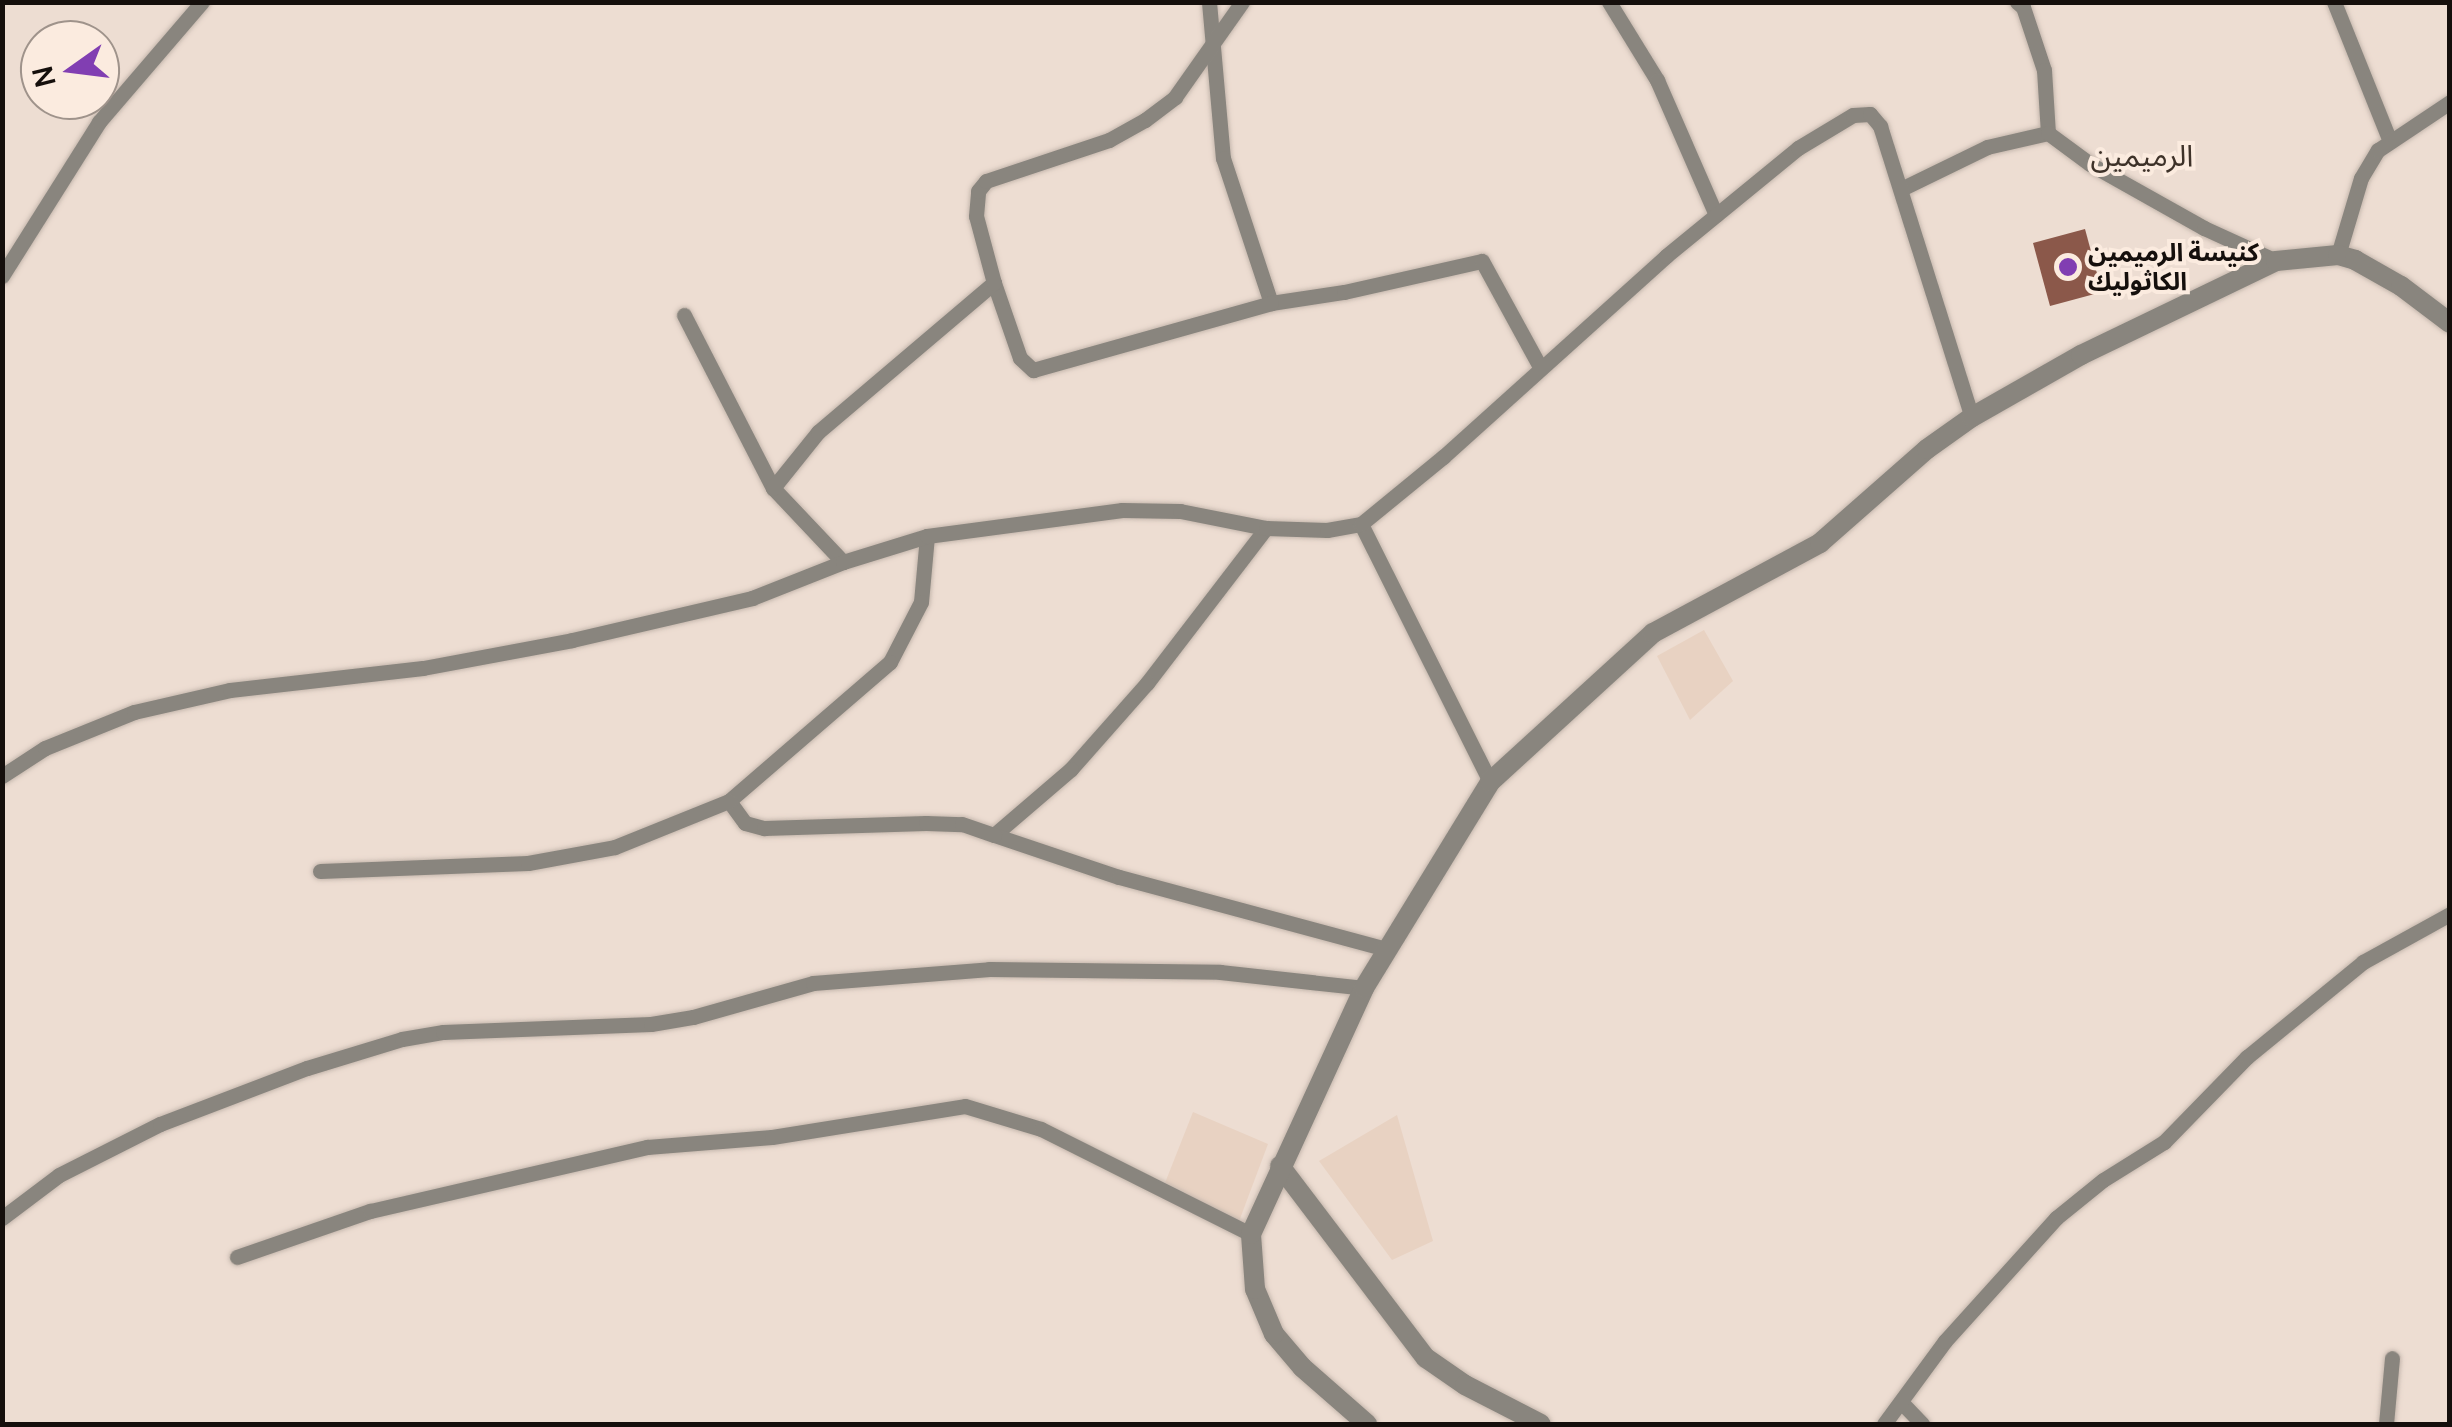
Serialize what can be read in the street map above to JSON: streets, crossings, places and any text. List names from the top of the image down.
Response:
{
  "districts": ["الرميمين"],
  "places": ["كنيسة الرميمين الكاثوليك"],
  "north": "left"
}
